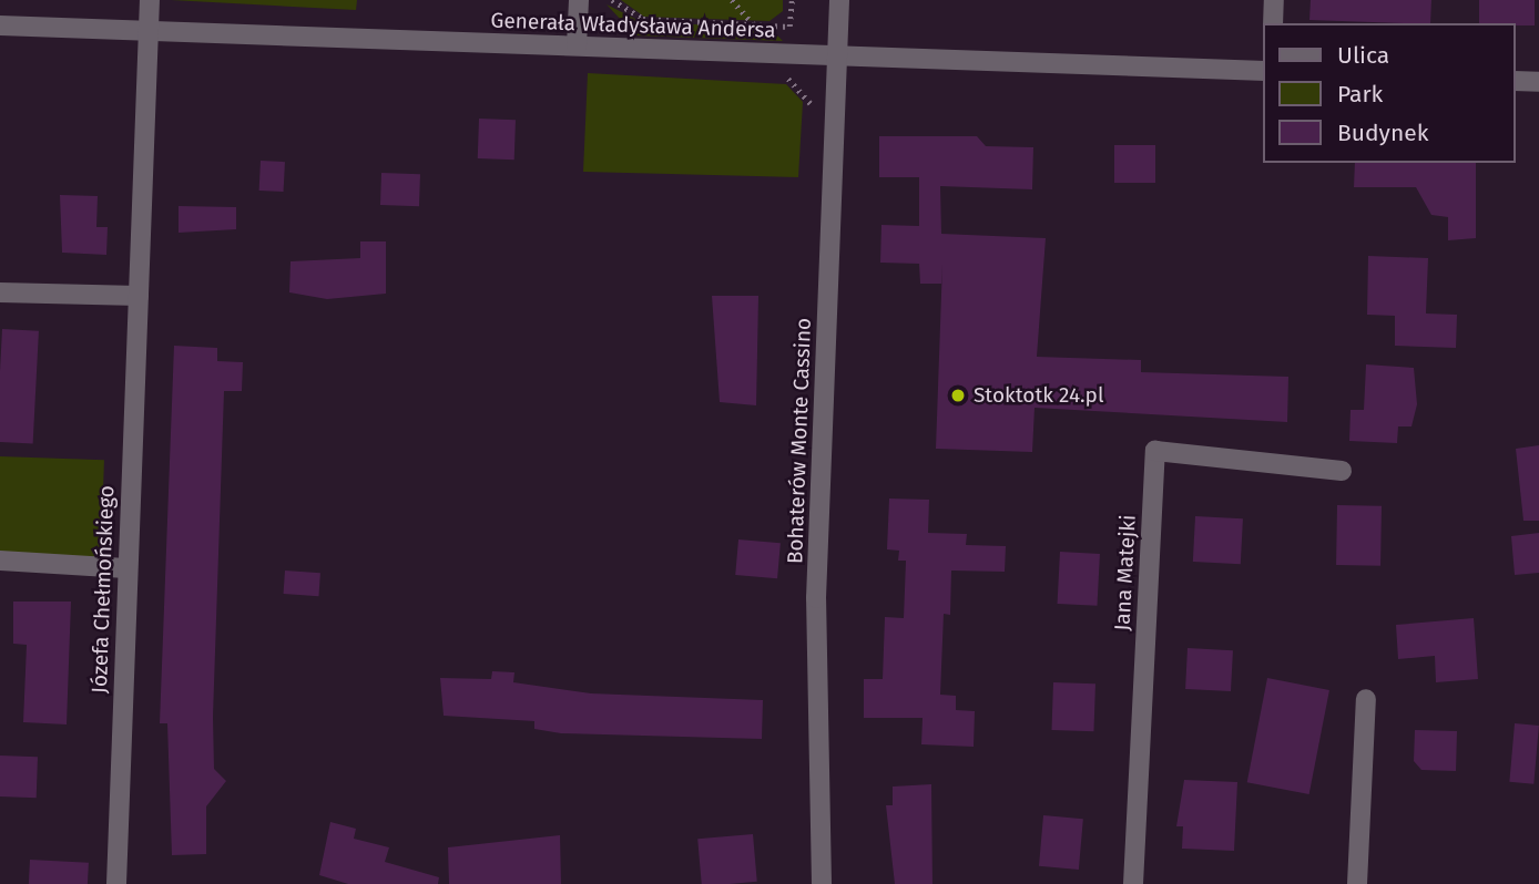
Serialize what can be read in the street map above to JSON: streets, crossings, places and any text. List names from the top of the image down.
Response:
{
  "streets": {
    "street": [
      "Generała Władysława Andersa",
      "Bohaterów Monte Cassino",
      "Jana Matejki",
      "Józefa Chełmońskiego"
    ]
  },
  "crossings": [
    ["Generała Władysława Andersa", "Bohaterów Monte Cassino"],
    ["Generała Władysława Andersa", "Józefa Chełmońskiego"]
  ],
  "places": ["Stoktotk 24.pl"],
  "legend": ["Ulica", "Park", "Budynek"]
}
